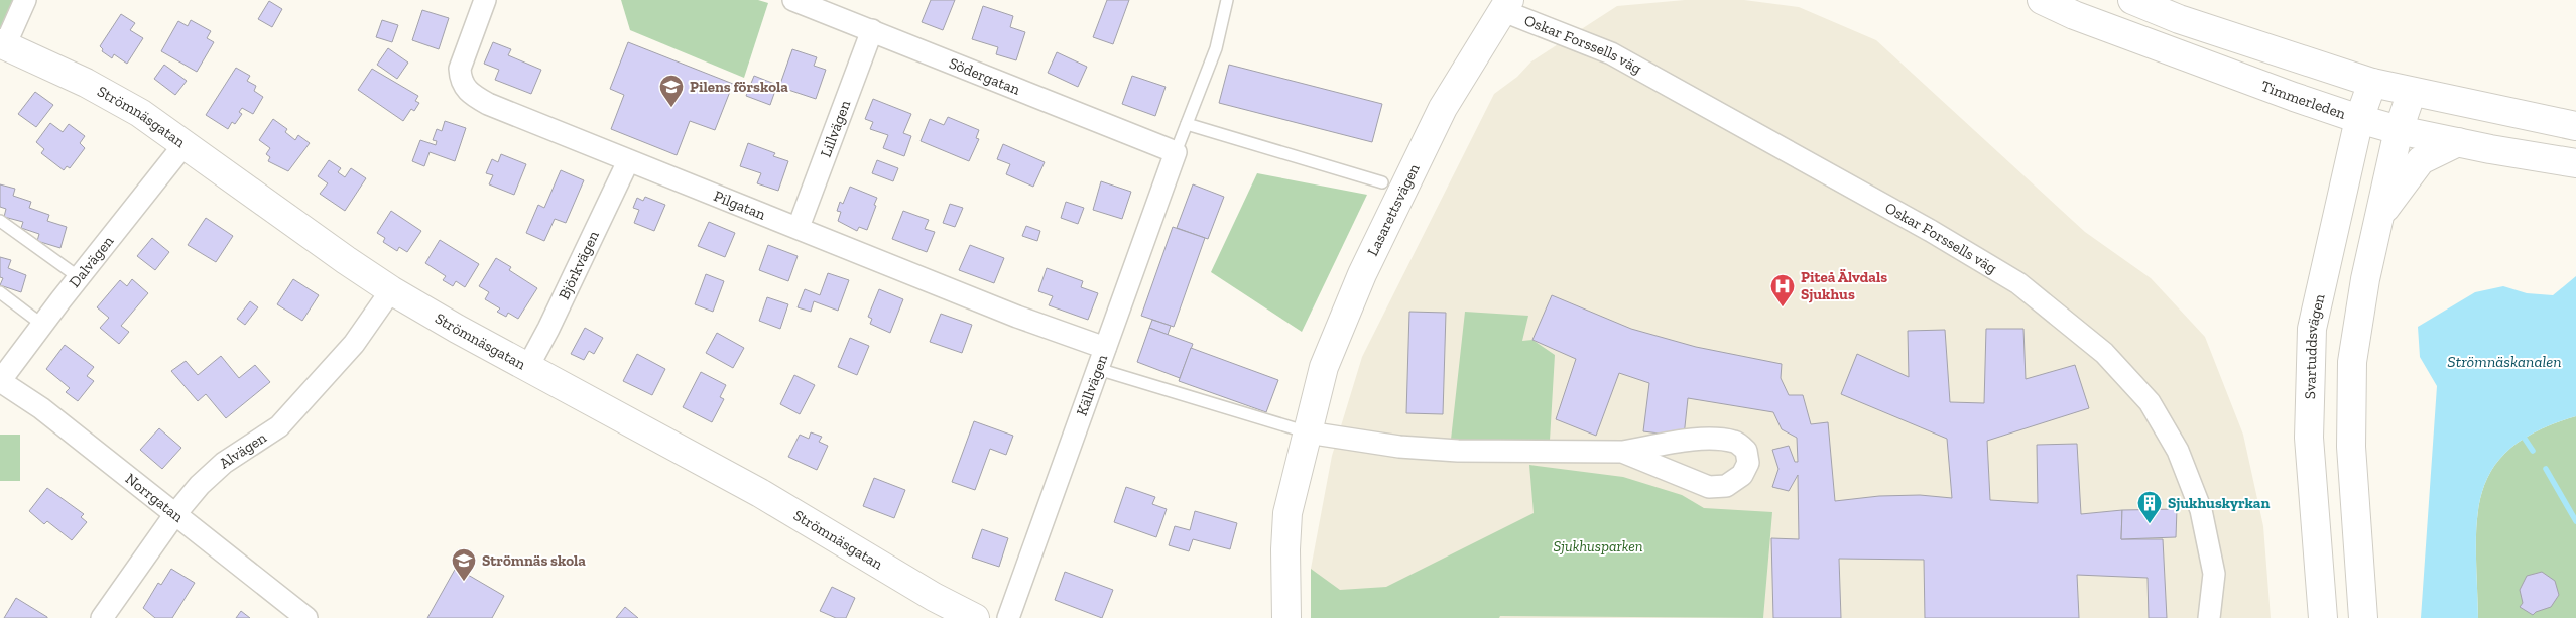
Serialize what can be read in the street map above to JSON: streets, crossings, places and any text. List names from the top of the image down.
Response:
{
  "streets": {
    "main road": [
      "Timmerleden",
      "Strömnäsgatan",
      "Lasarettsvägen",
      "Svartuddsvägen"
    ],
    "street": [
      "Oskar Forssells väg",
      "Södergatan",
      "Lillvägen",
      "Pilgatan",
      "Dalvägen",
      "Björkvägen",
      "Källvägen",
      "Alvägen",
      "Norrgatan"
    ]
  },
  "crossings": [
    ["Oskar Forssells väg", "Lasarettsvägen"],
    ["Södergatan", "Lillvägen"],
    ["Södergatan", "Källvägen"],
    ["Timmerleden", "Svartuddsvägen"],
    ["Strömnäsgatan", "Dalvägen"],
    ["Strömnäsgatan", "Björkvägen"],
    ["Strömnäsgatan", "Alvägen"],
    ["Lillvägen", "Pilgatan"],
    ["Pilgatan", "Björkvägen"],
    ["Pilgatan", "Källvägen"],
    ["Dalvägen", "Norrgatan"],
    ["Alvägen", "Norrgatan"]
  ],
  "water": ["Strömnäskanalen"],
  "parks": ["Sjukhusparken"],
  "places": {
    "school or university": ["Pilens förskola", "Strömnäs skola"],
    "hospital": ["Piteå Älvdals Sjukhus"],
    "building": ["Sjukhuskyrkan"]
  }
}
